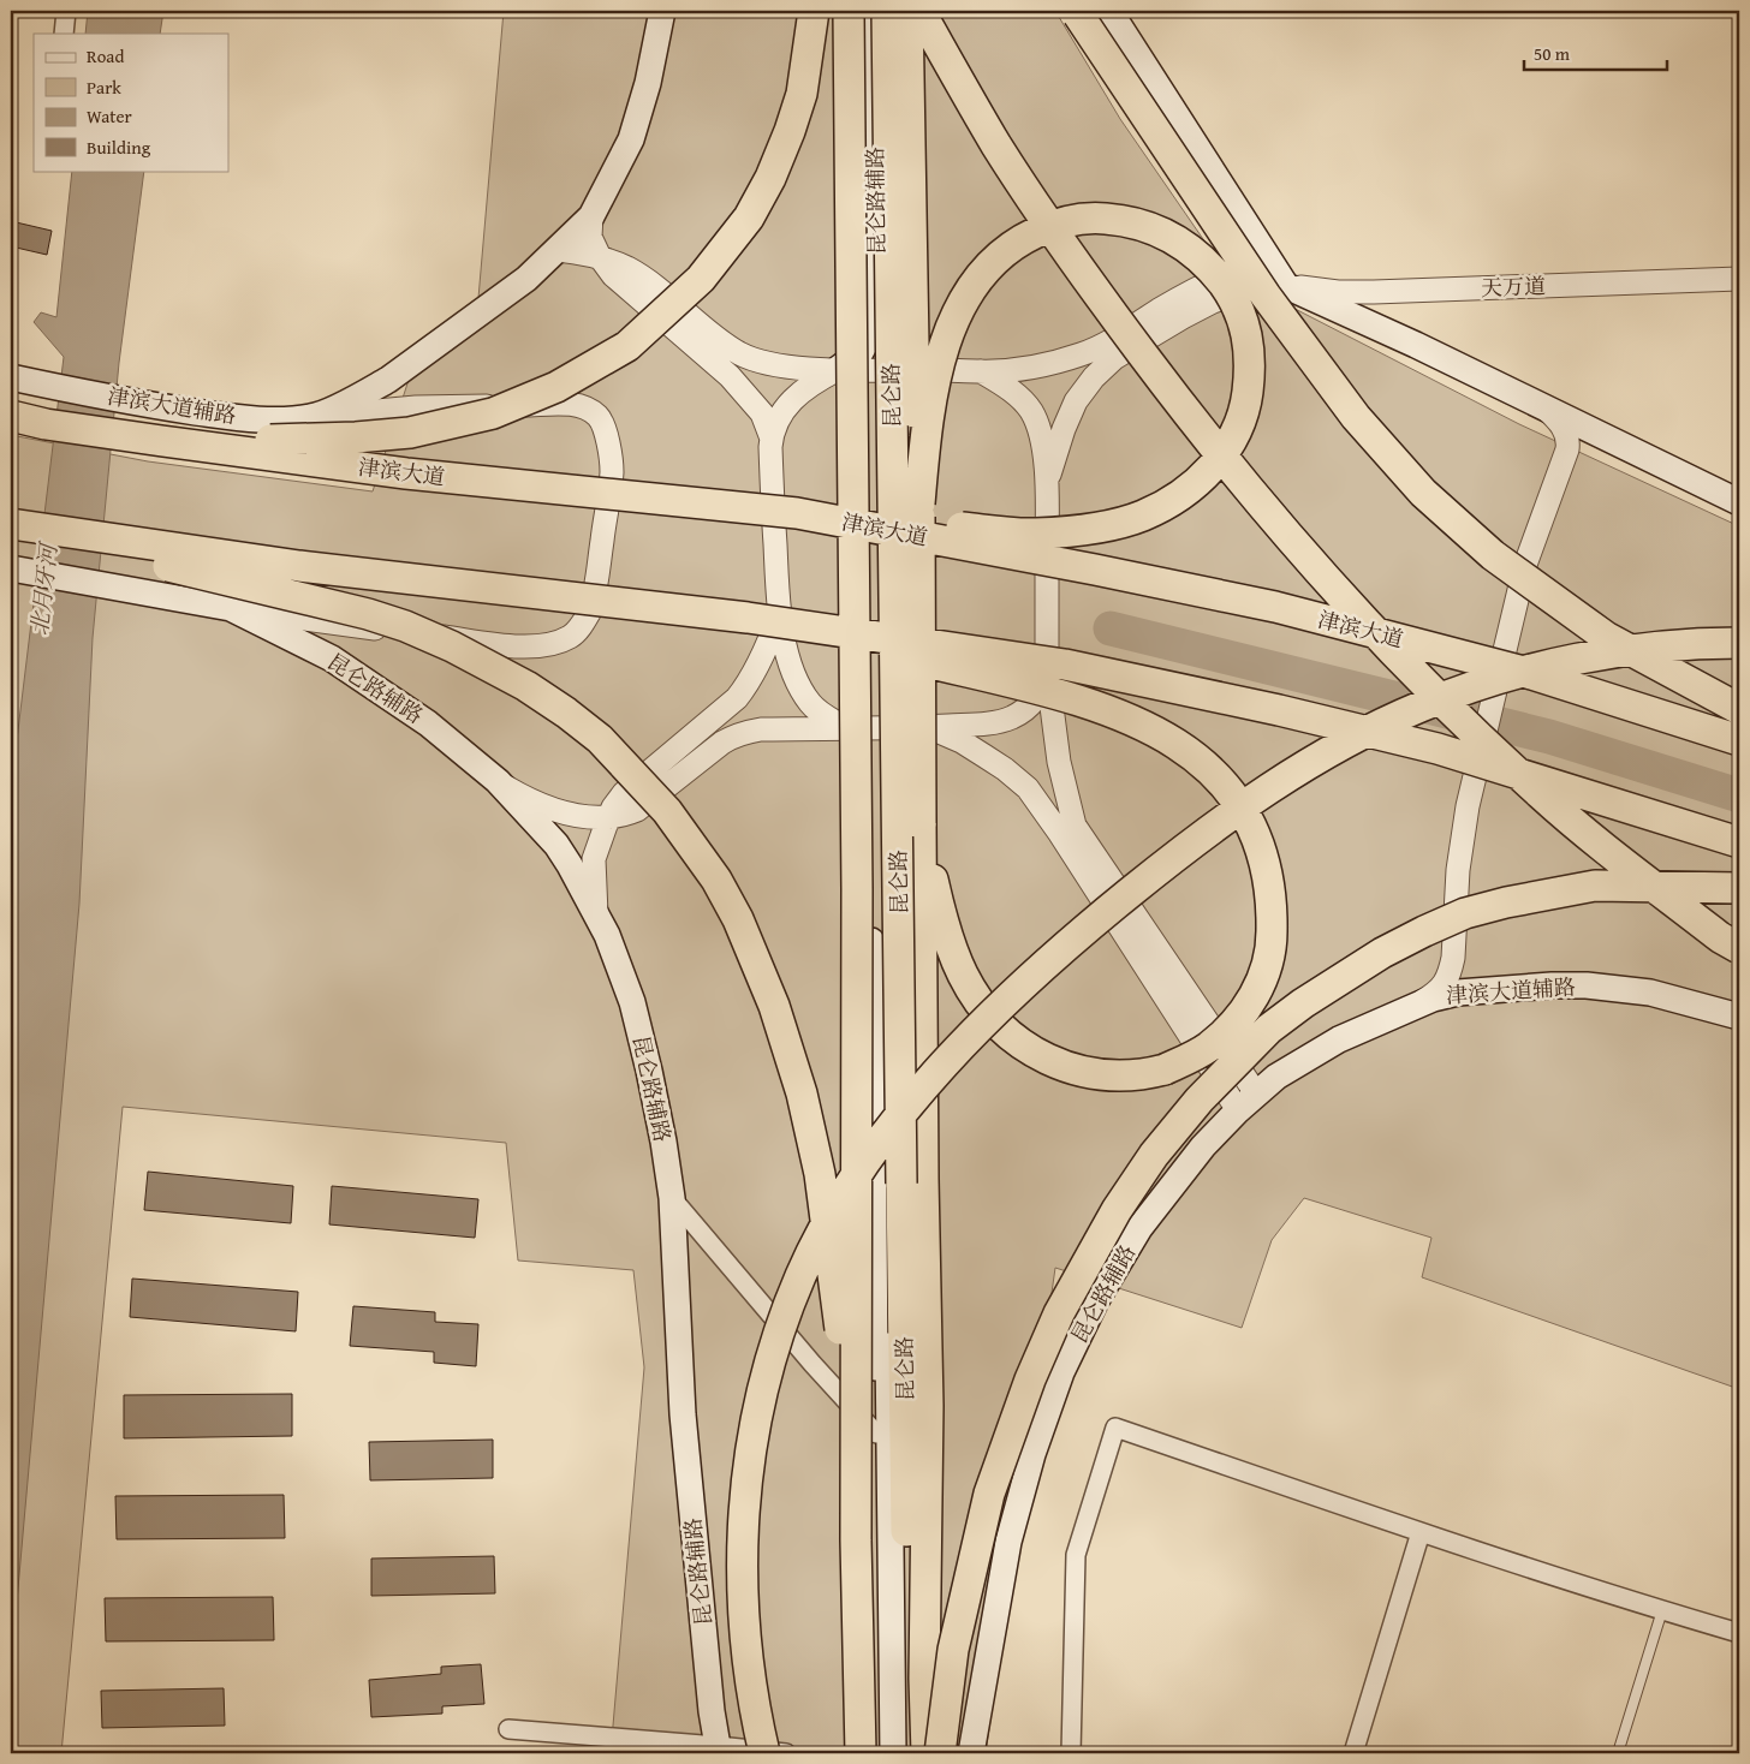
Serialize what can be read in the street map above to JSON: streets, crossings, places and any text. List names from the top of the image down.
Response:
{
  "streets": {
    "highway": ["昆仑路", "津滨大道"],
    "main road": ["昆仑路辅路", "津滨大道辅路"],
    "street": ["天万道"]
  },
  "crossings": [
    ["昆仑路辅路", "津滨大道辅路"]
  ],
  "water": ["北月牙河"],
  "legend": [
    "Road",
    "Park",
    "Water",
    "Building"
  ],
  "scale_bar": "50 m"
}
